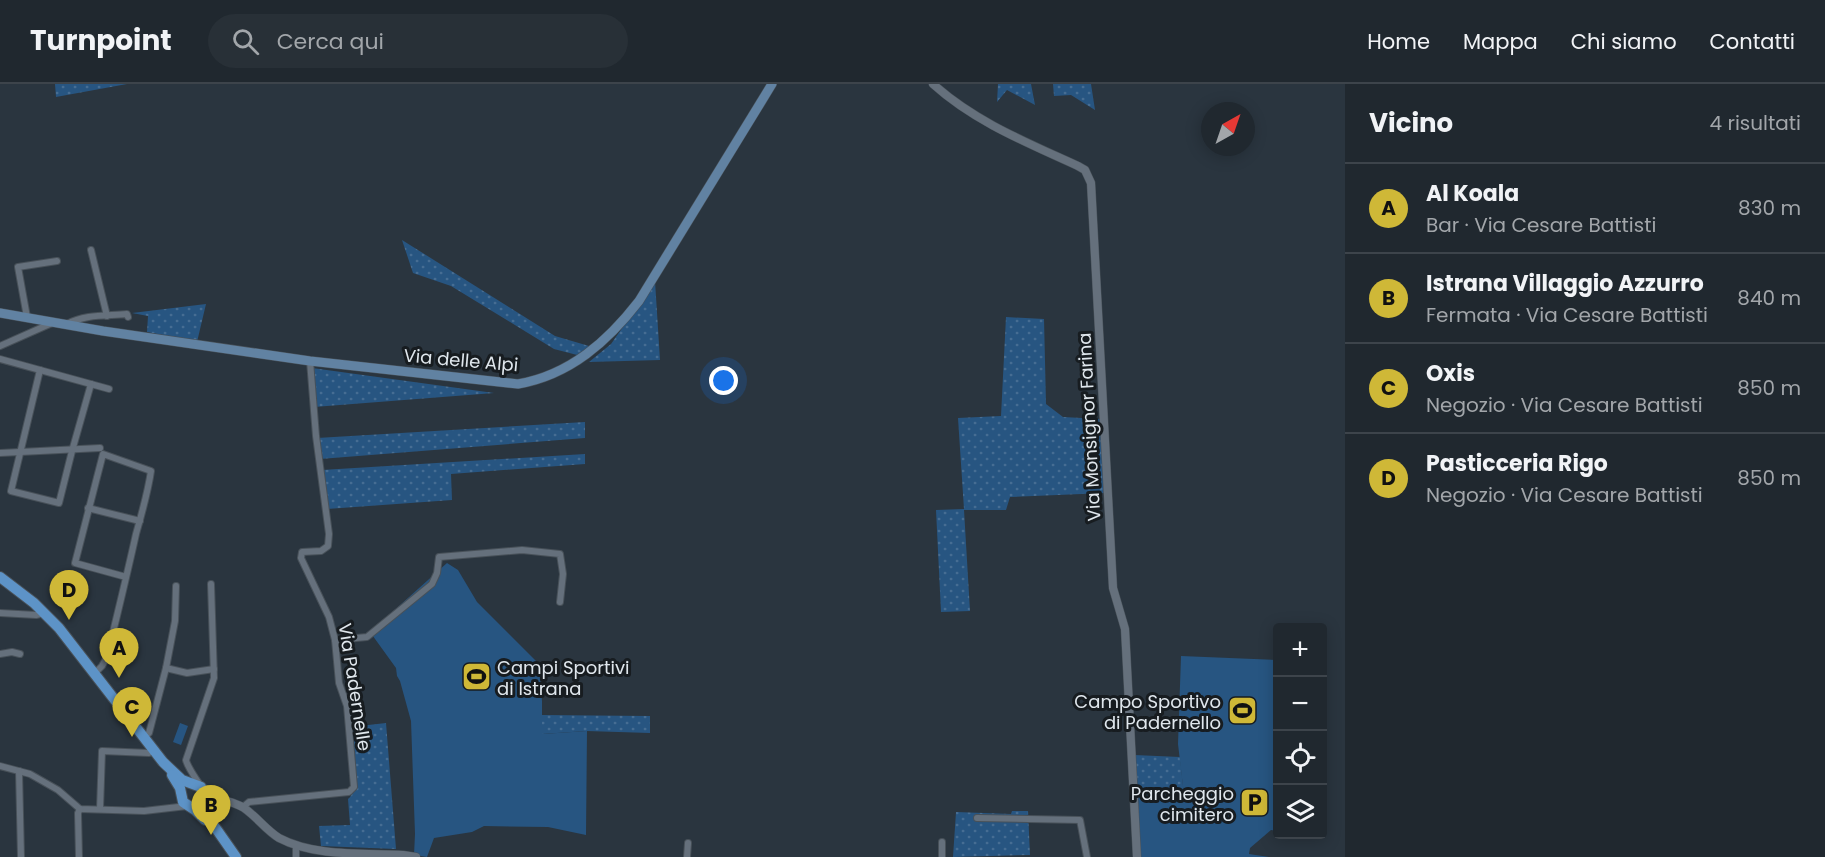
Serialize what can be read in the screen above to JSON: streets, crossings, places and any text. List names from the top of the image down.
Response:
{
  "streets": {
    "main road": ["Via delle Alpi"],
    "street": ["Via Monsignor Farina", "Via Padernelle"]
  },
  "crossings": [
    ["Via delle Alpi", "Via Padernelle"]
  ],
  "places": {
    "sports": ["Campi Sportivi di Istrana", "Campo Sportivo di Padernello"],
    "parking": ["Parcheggio cimitero"]
  },
  "north": "top right",
  "page": {
    "header": "Turnpoint",
    "search": "Cerca qui",
    "nav": [
      "Home",
      "Mappa",
      "Chi siamo",
      "Contatti"
    ],
    "heading": ["Vicino", "4 risultati"],
    "list": [
      {
        "mark": "A",
        "name": "Al Koala",
        "note": "Bar · Via Cesare Battisti",
        "value": "830 m"
      },
      {
        "mark": "B",
        "name": "Istrana Villaggio Azzurro",
        "note": "Fermata · Via Cesare Battisti",
        "value": "840 m"
      },
      {
        "mark": "C",
        "name": "Oxis",
        "note": "Negozio · Via Cesare Battisti",
        "value": "850 m"
      },
      {
        "mark": "D",
        "name": "Pasticceria Rigo",
        "note": "Negozio · Via Cesare Battisti",
        "value": "850 m"
      }
    ],
    "pins": [
      "D",
      "A",
      "C",
      "B"
    ],
    "map_buttons": ["+", "−"]
  }
}
